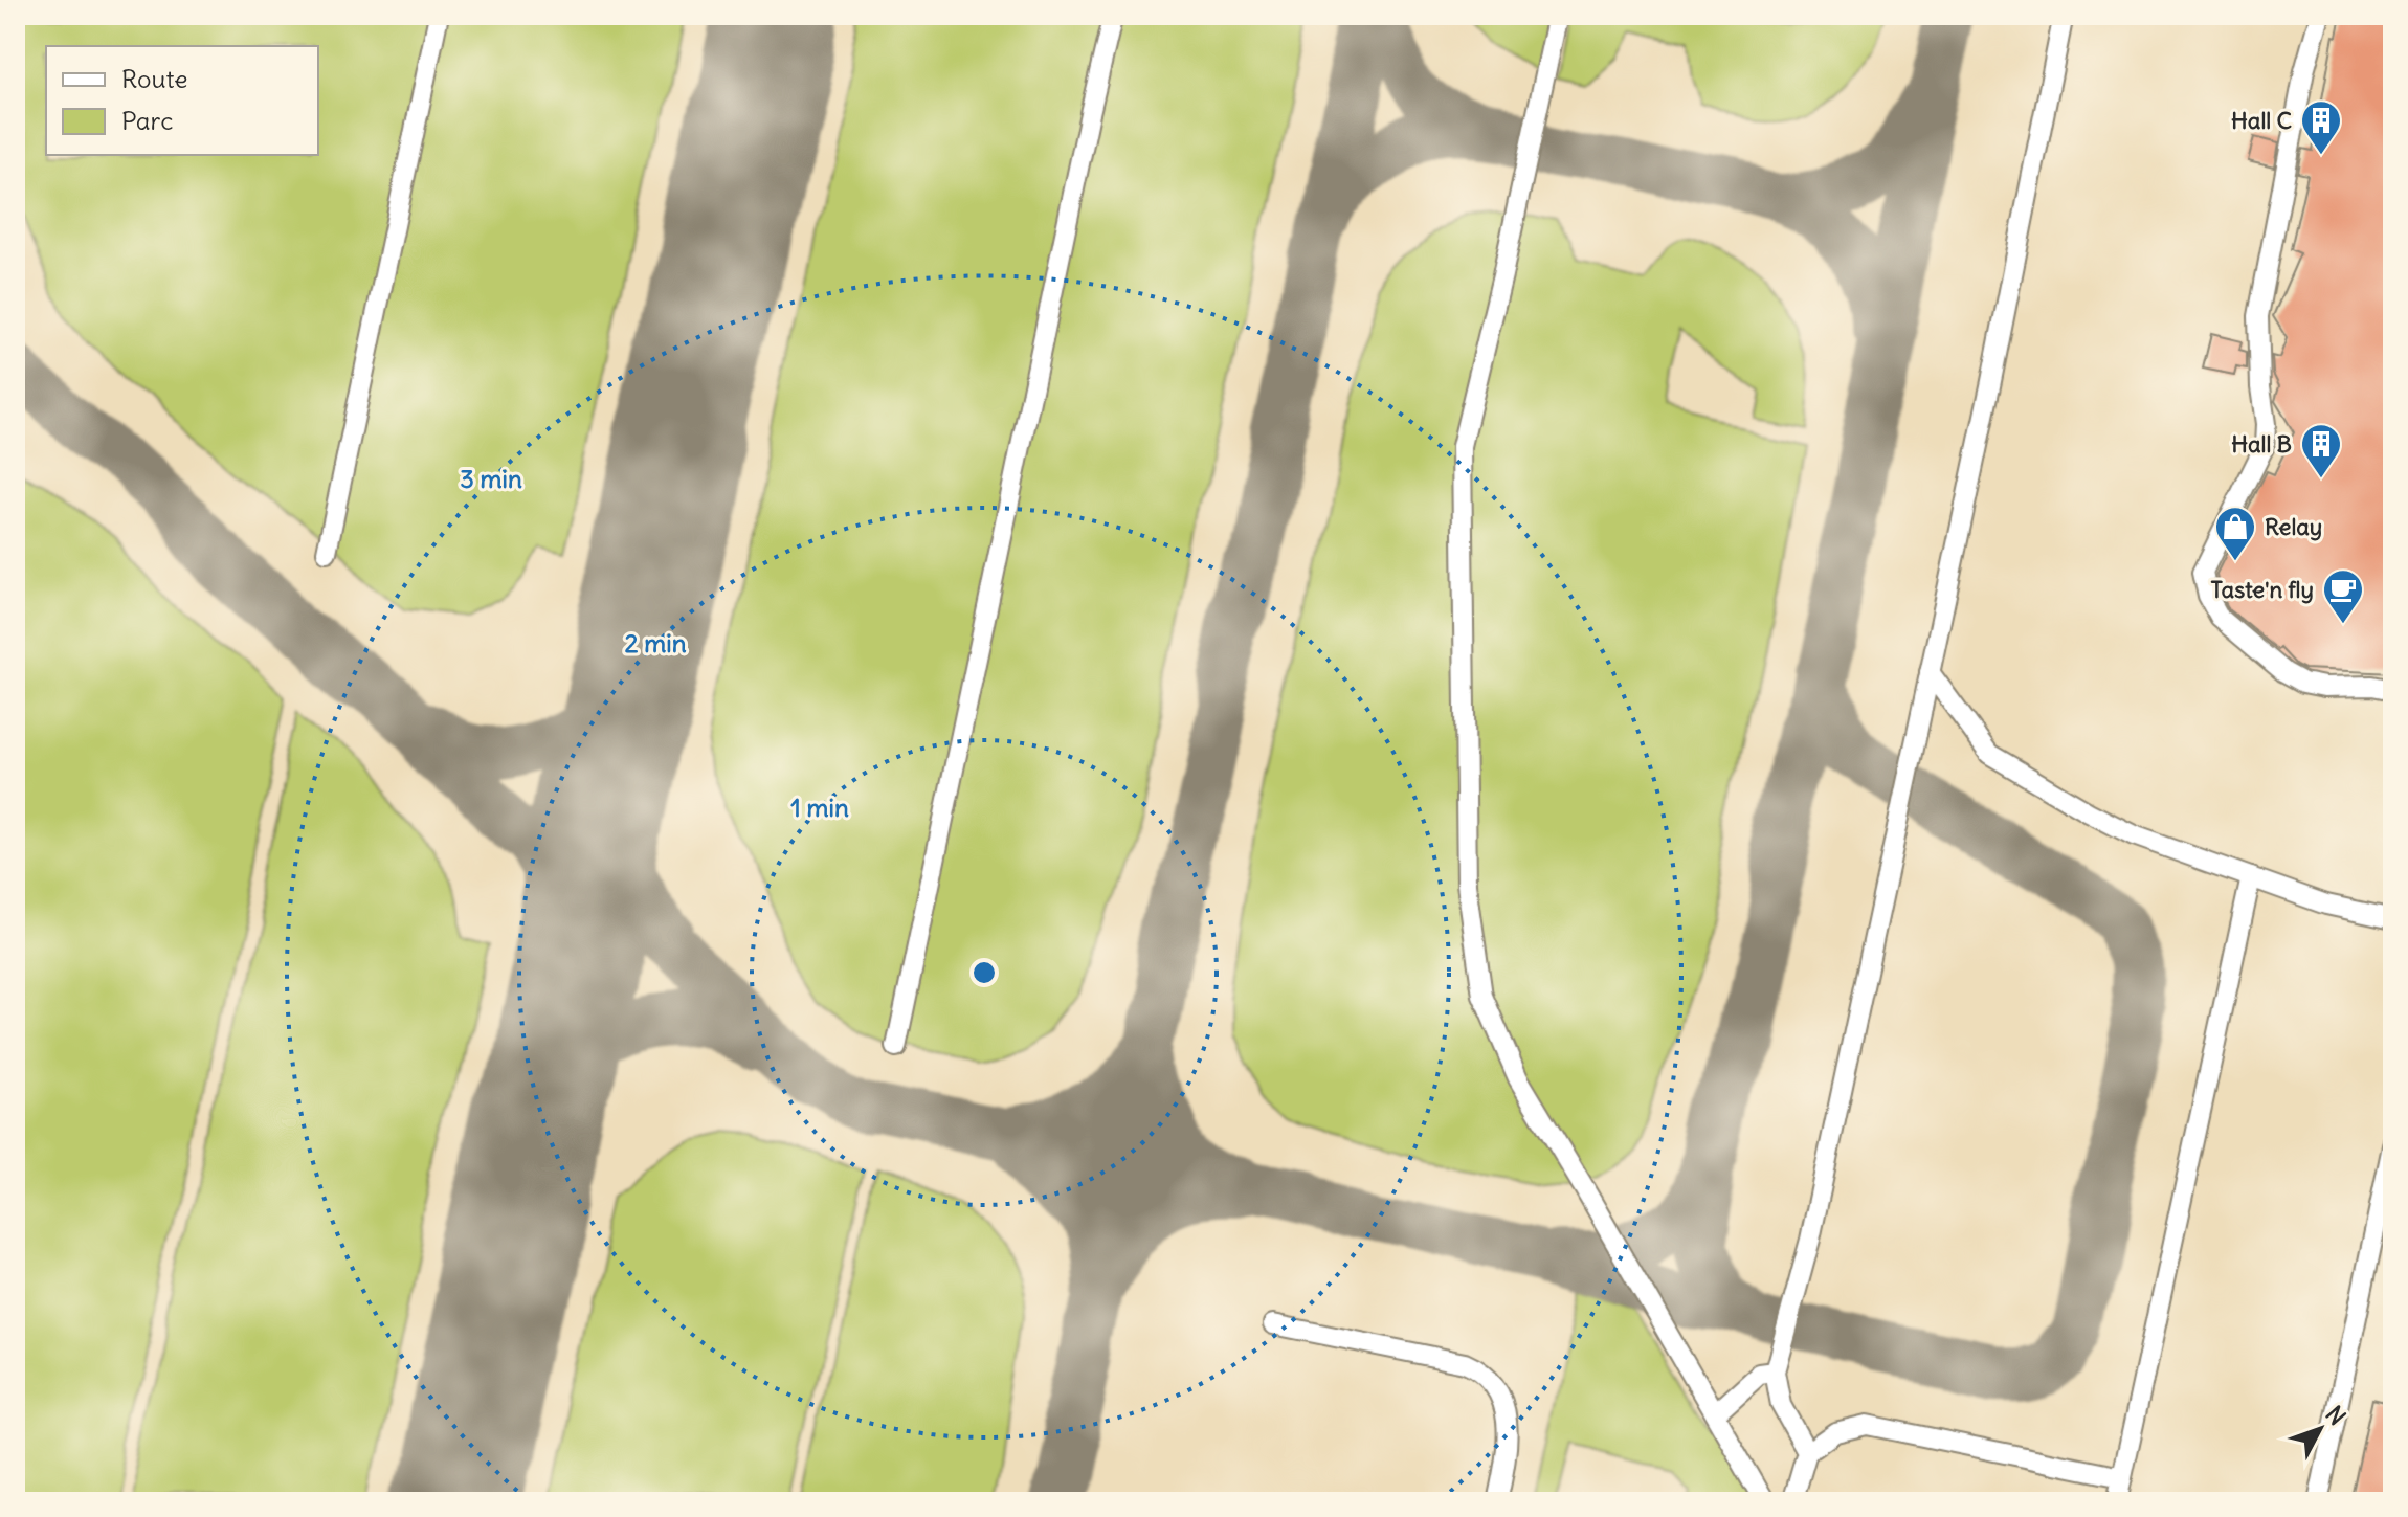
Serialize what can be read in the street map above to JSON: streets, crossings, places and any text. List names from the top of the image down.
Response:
{
  "places": {
    "building": ["Hall C", "Hall B"],
    "shop": ["Relay"],
    "cafe": ["Taste'n fly"]
  },
  "legend": ["Route", "Parc"],
  "north": "top right",
  "rings": ["3 min", "2 min", "1 min"]
}
